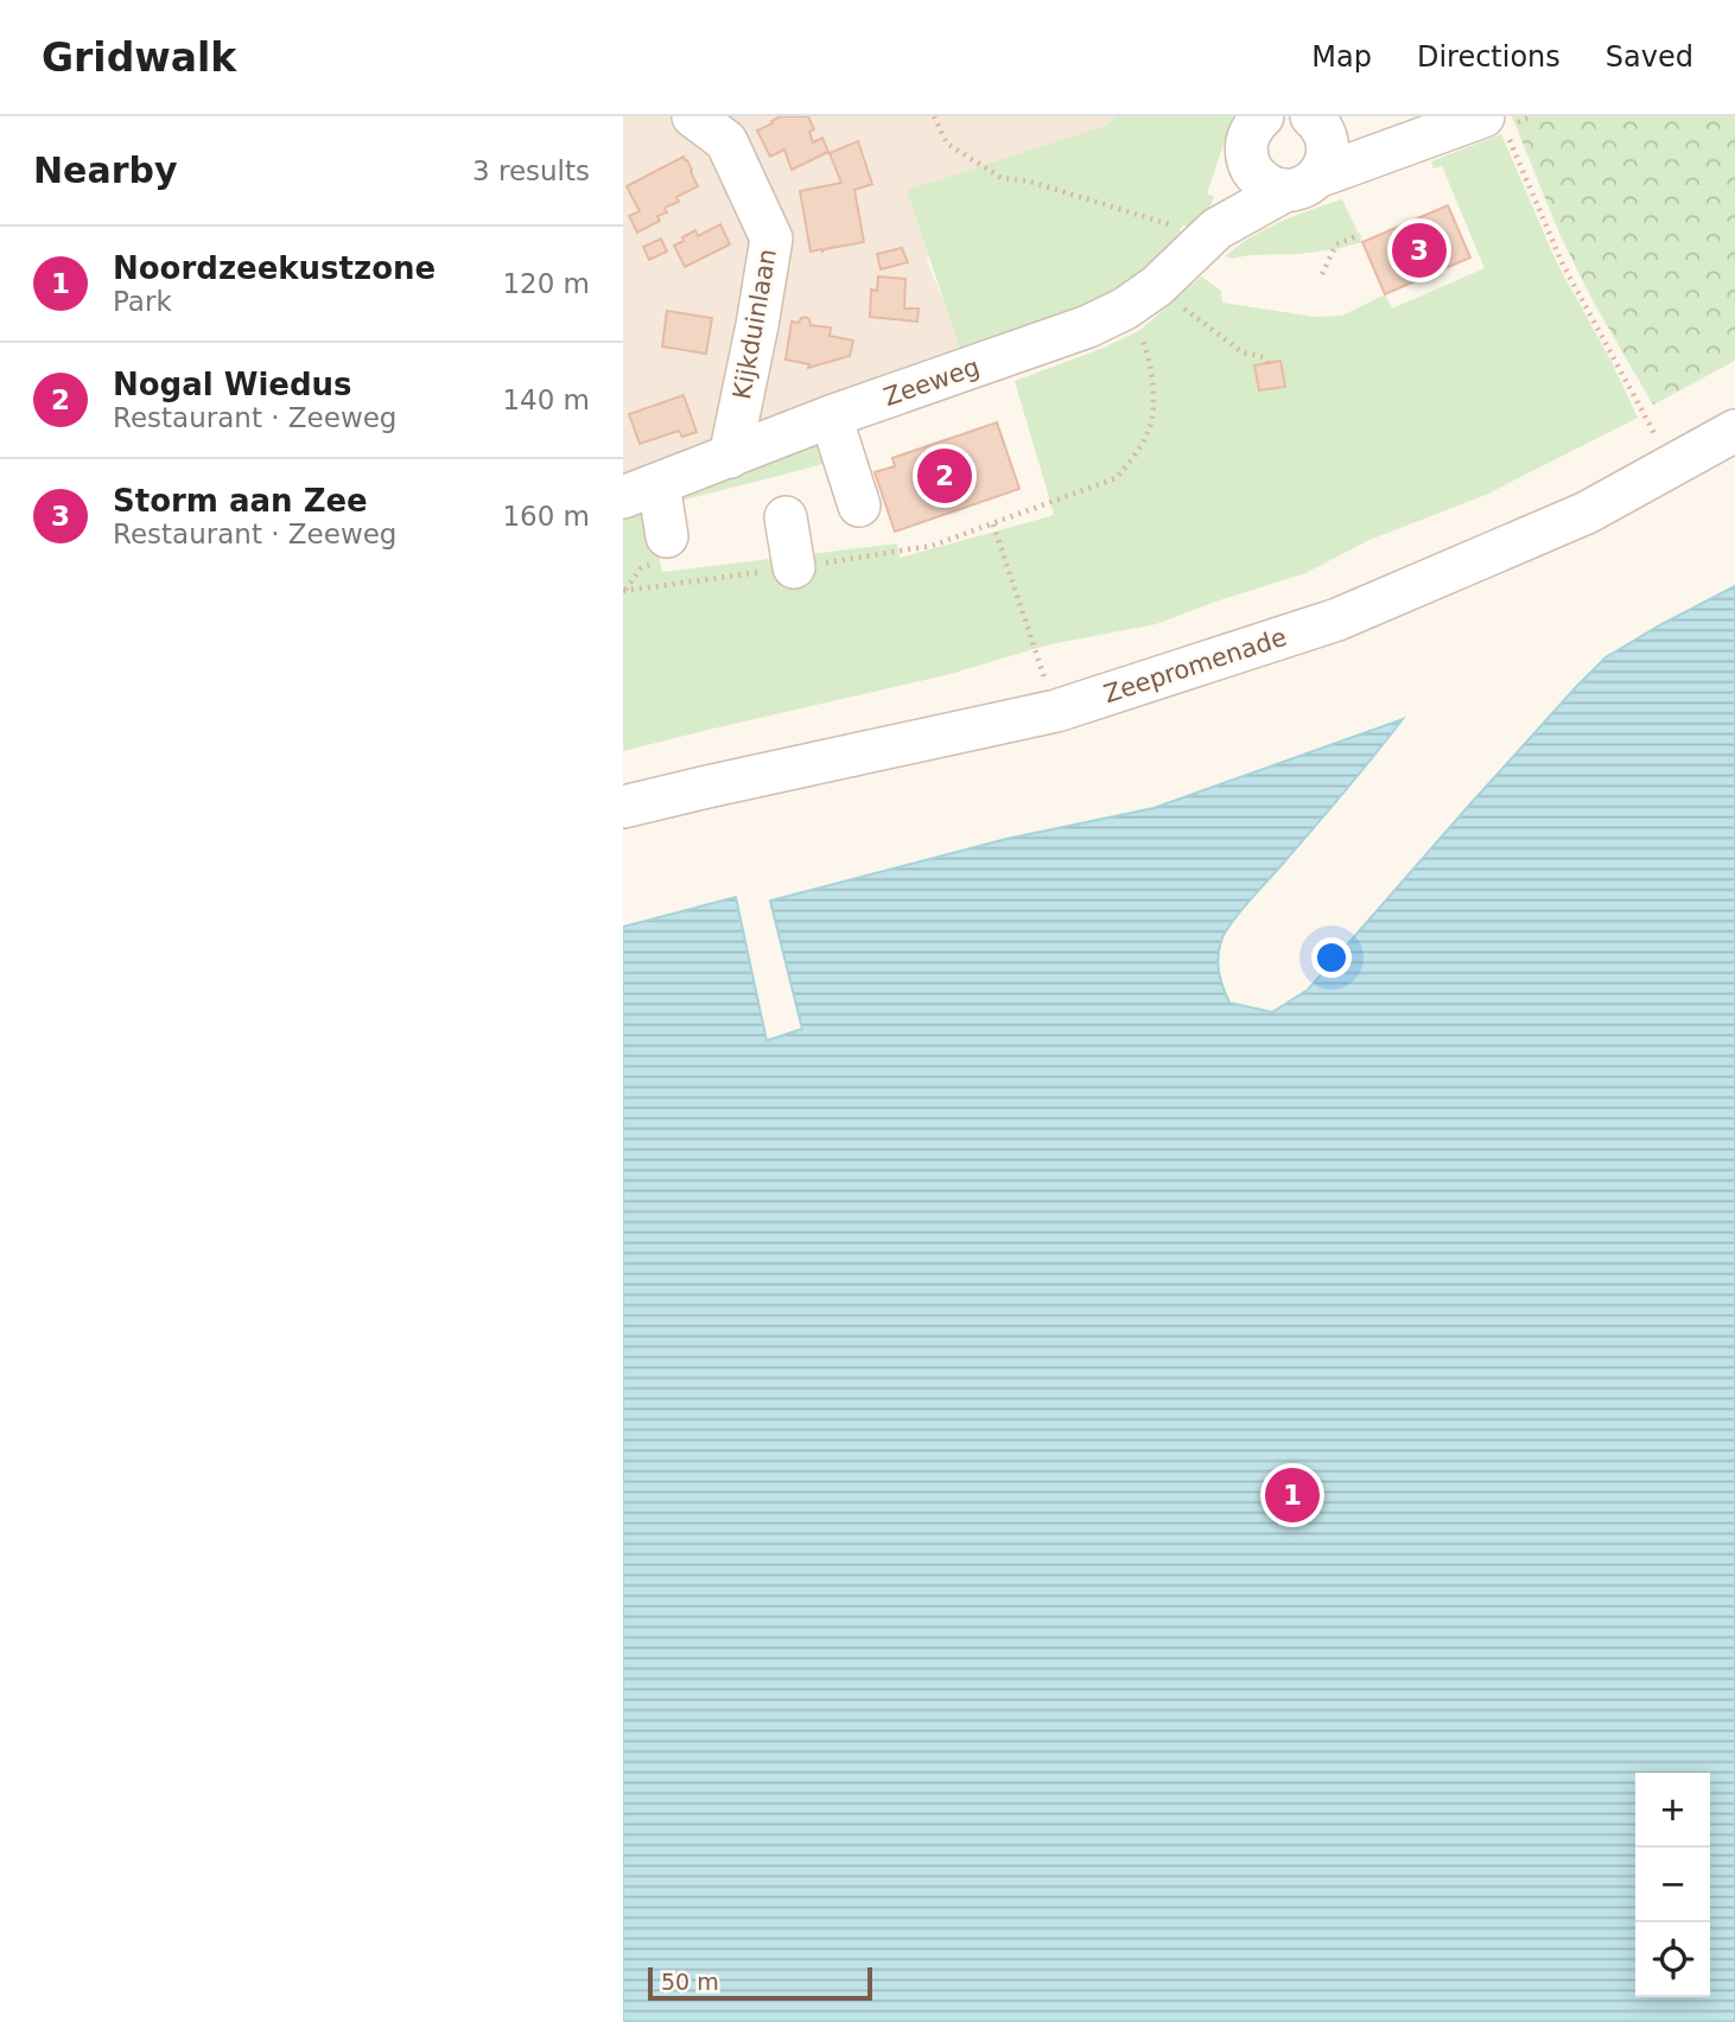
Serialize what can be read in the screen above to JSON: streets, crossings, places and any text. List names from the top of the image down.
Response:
{
  "streets": {
    "street": ["Kijkduinlaan", "Zeeweg", "Zeepromenade"]
  },
  "crossings": [
    ["Kijkduinlaan", "Zeeweg"]
  ],
  "scale_bar": "50 m",
  "page": {
    "header": "Gridwalk",
    "nav": ["Map", "Directions", "Saved"],
    "heading": ["Nearby", "3 results"],
    "pins": ["3", "2", "1"],
    "list": [
      {
        "mark": "1",
        "name": "Noordzeekustzone",
        "note": "Park",
        "value": "120 m"
      },
      {
        "mark": "2",
        "name": "Nogal Wiedus",
        "note": "Restaurant · Zeeweg",
        "value": "140 m"
      },
      {
        "mark": "3",
        "name": "Storm aan Zee",
        "note": "Restaurant · Zeeweg",
        "value": "160 m"
      }
    ],
    "map_buttons": ["+", "−"],
    "scale": "50 m"
  }
}
